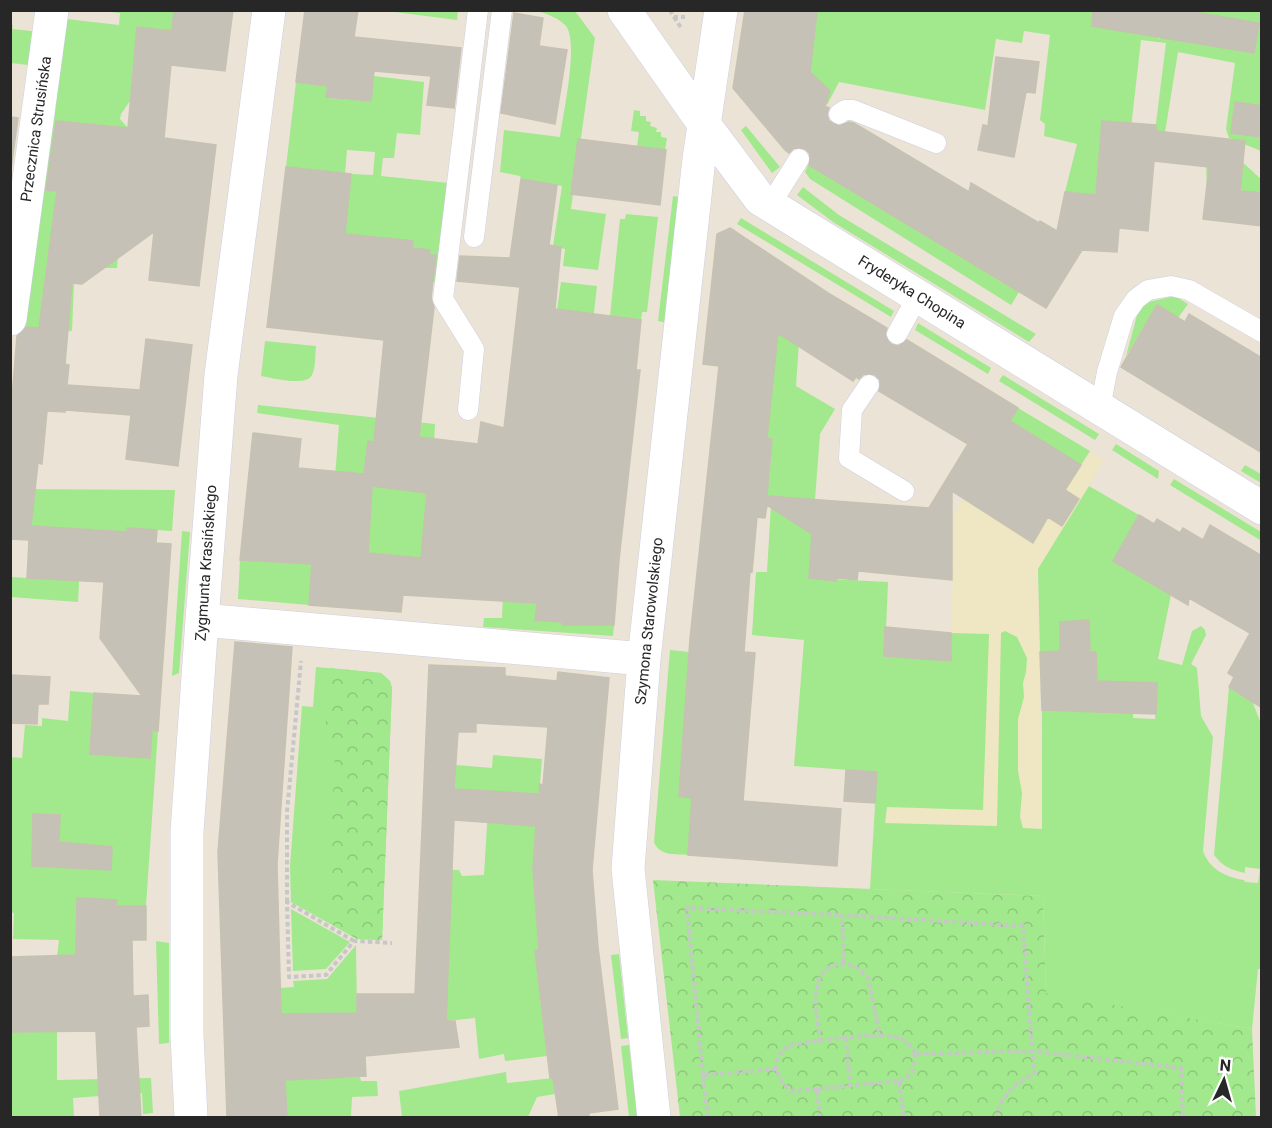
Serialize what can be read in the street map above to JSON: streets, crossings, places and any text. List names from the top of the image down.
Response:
{
  "streets": {
    "street": [
      "Przecznica Strusińska",
      "Fryderyka Chopina",
      "Zygmunta Krasińskiego",
      "Szymona Starowolskiego"
    ]
  },
  "crossings": [
    ["Fryderyka Chopina", "Szymona Starowolskiego"]
  ],
  "north": "top"
}
